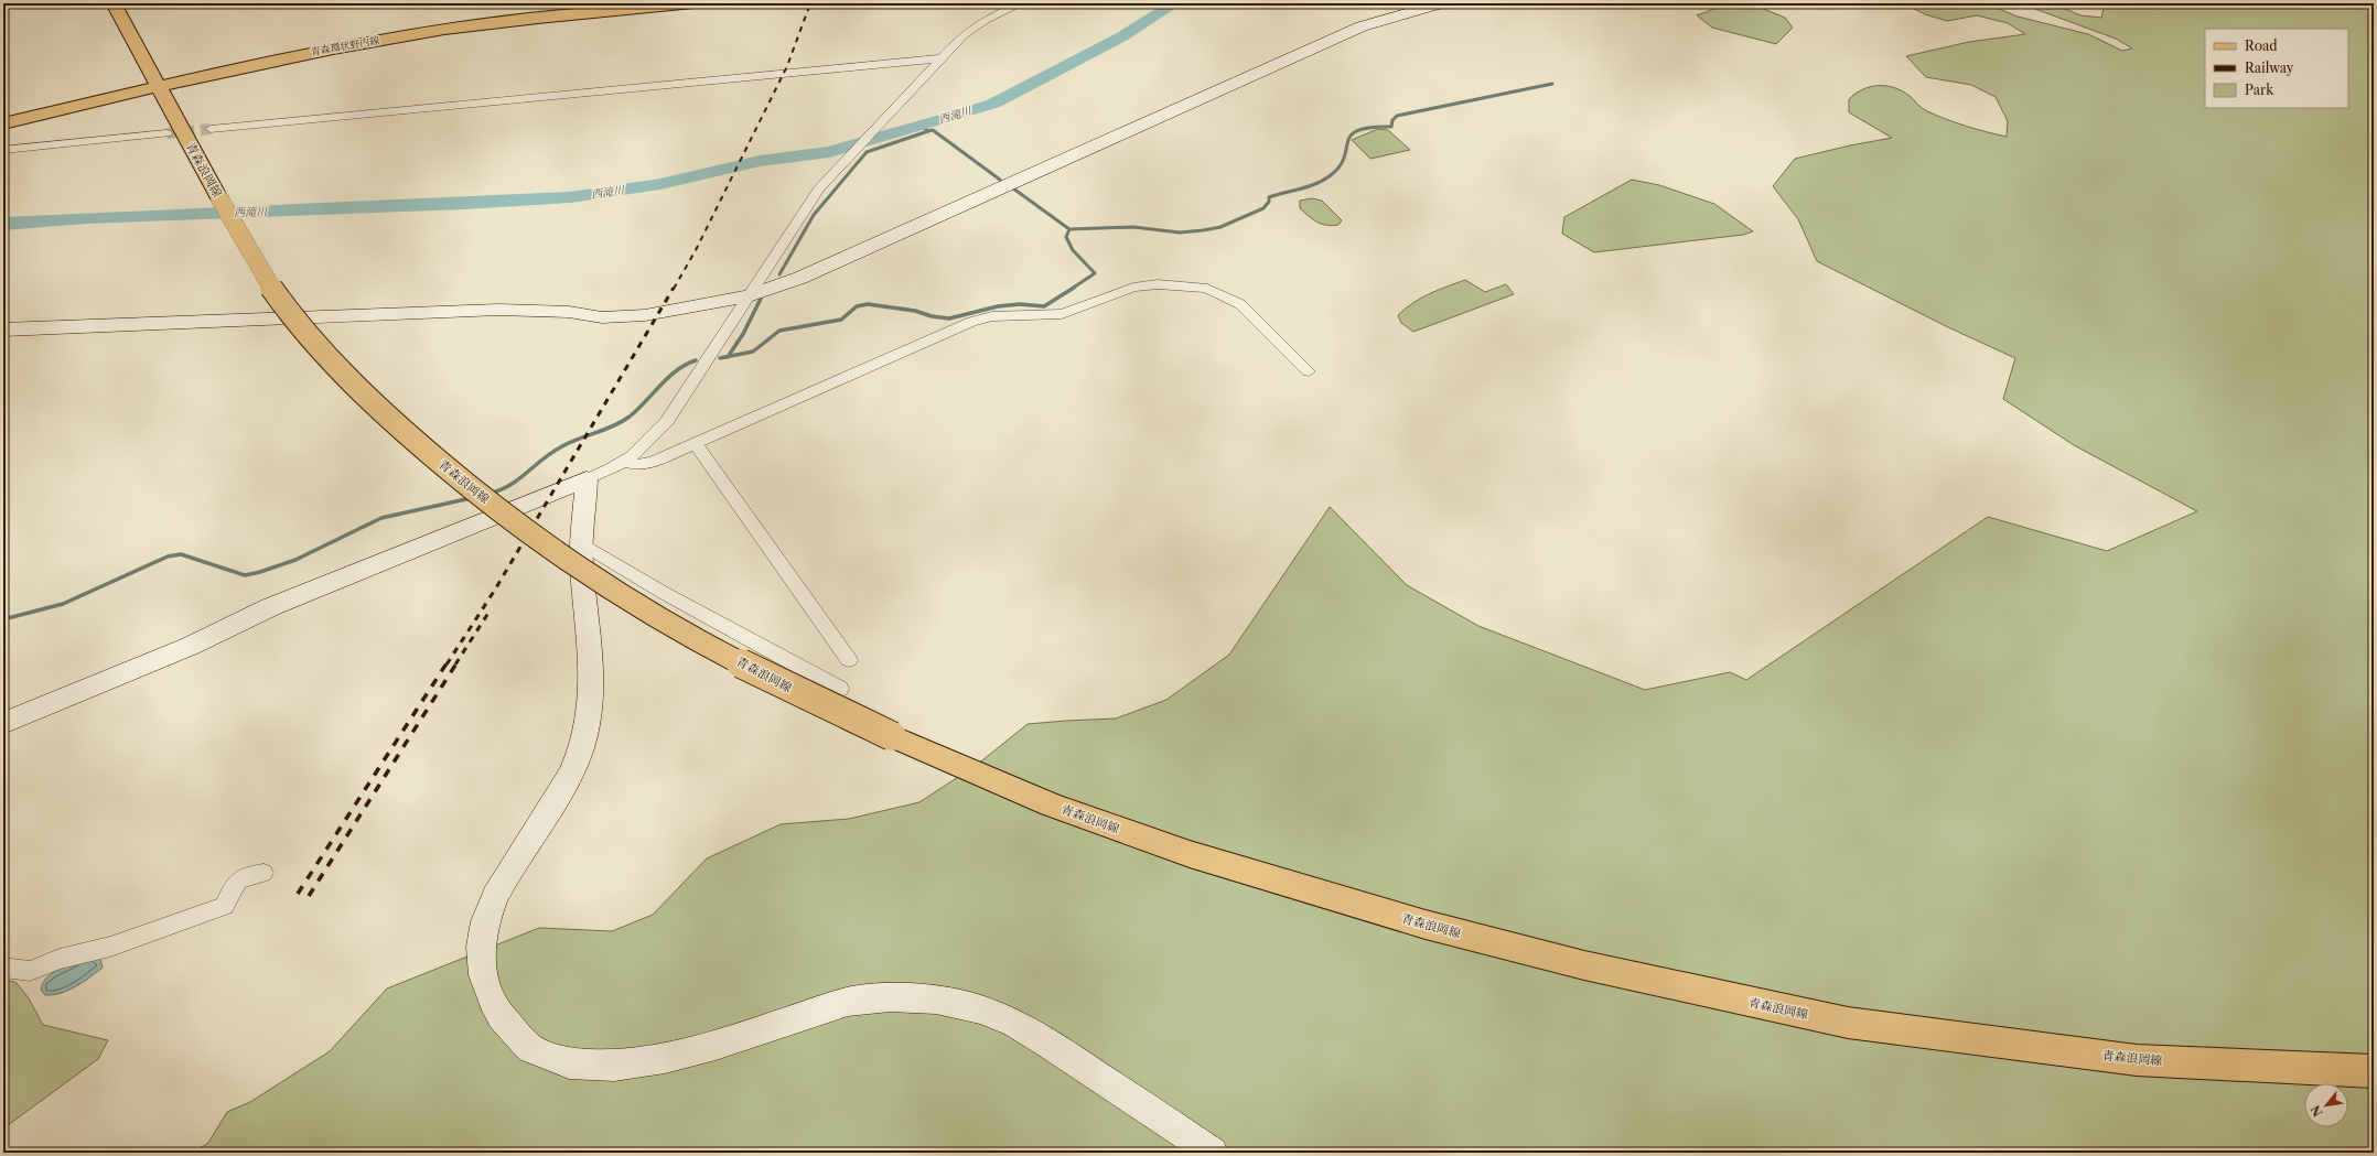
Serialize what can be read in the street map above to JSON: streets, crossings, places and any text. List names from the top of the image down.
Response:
{
  "streets": {
    "main road": ["青森環状野内線", "青森浪岡線"]
  },
  "crossings": [
    ["青森環状野内線", "青森浪岡線"]
  ],
  "water": ["西滝川"],
  "legend": ["Road", "Railway", "Park"],
  "north": "bottom left"
}
